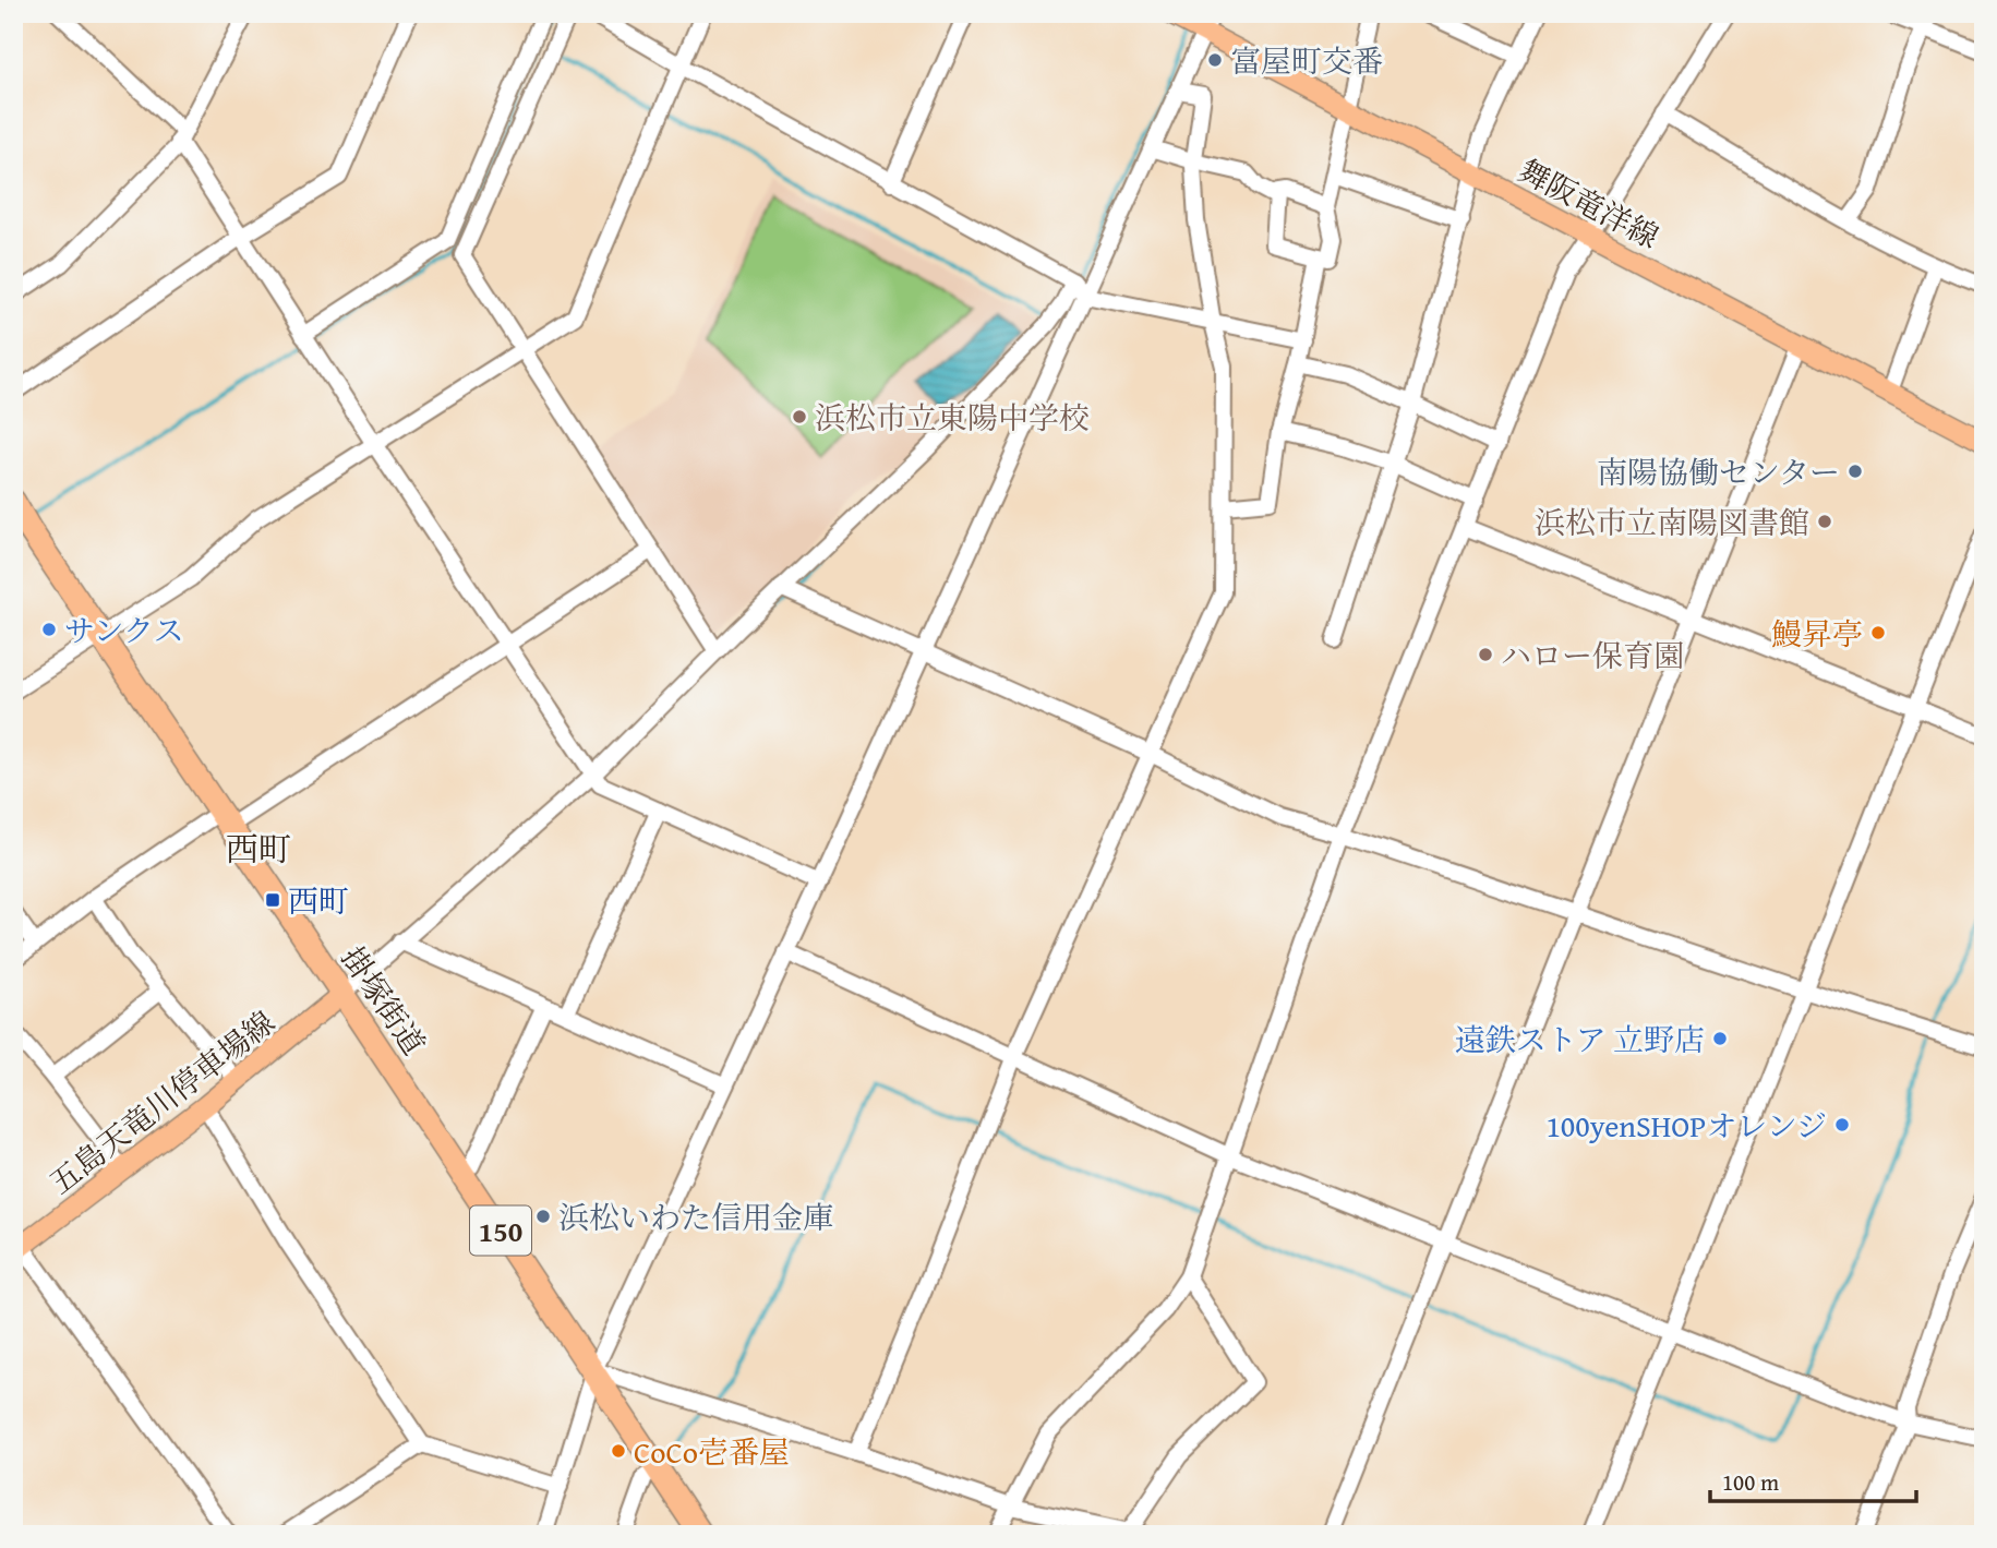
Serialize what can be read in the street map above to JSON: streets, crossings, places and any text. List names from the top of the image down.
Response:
{
  "streets": {
    "highway": ["掛塚街道", "150"],
    "main road": ["舞阪竜洋線", "五島天竜川停車場線"]
  },
  "crossings": [
    ["掛塚街道", "五島天竜川停車場線"]
  ],
  "districts": ["西町"],
  "places": {
    "other": [
      "富屋町交番",
      "浜松市立東陽中学校",
      "南陽協働センター",
      "浜松市立南陽図書館",
      "サンクス",
      "鰻昇亭",
      "ハロー保育園",
      "遠鉄ストア 立野店",
      "100yenSHOPオレンジ",
      "浜松いわた信用金庫",
      "CoCo壱番屋"
    ],
    "transit": ["西町"]
  },
  "scale_bar": "100 m"
}
